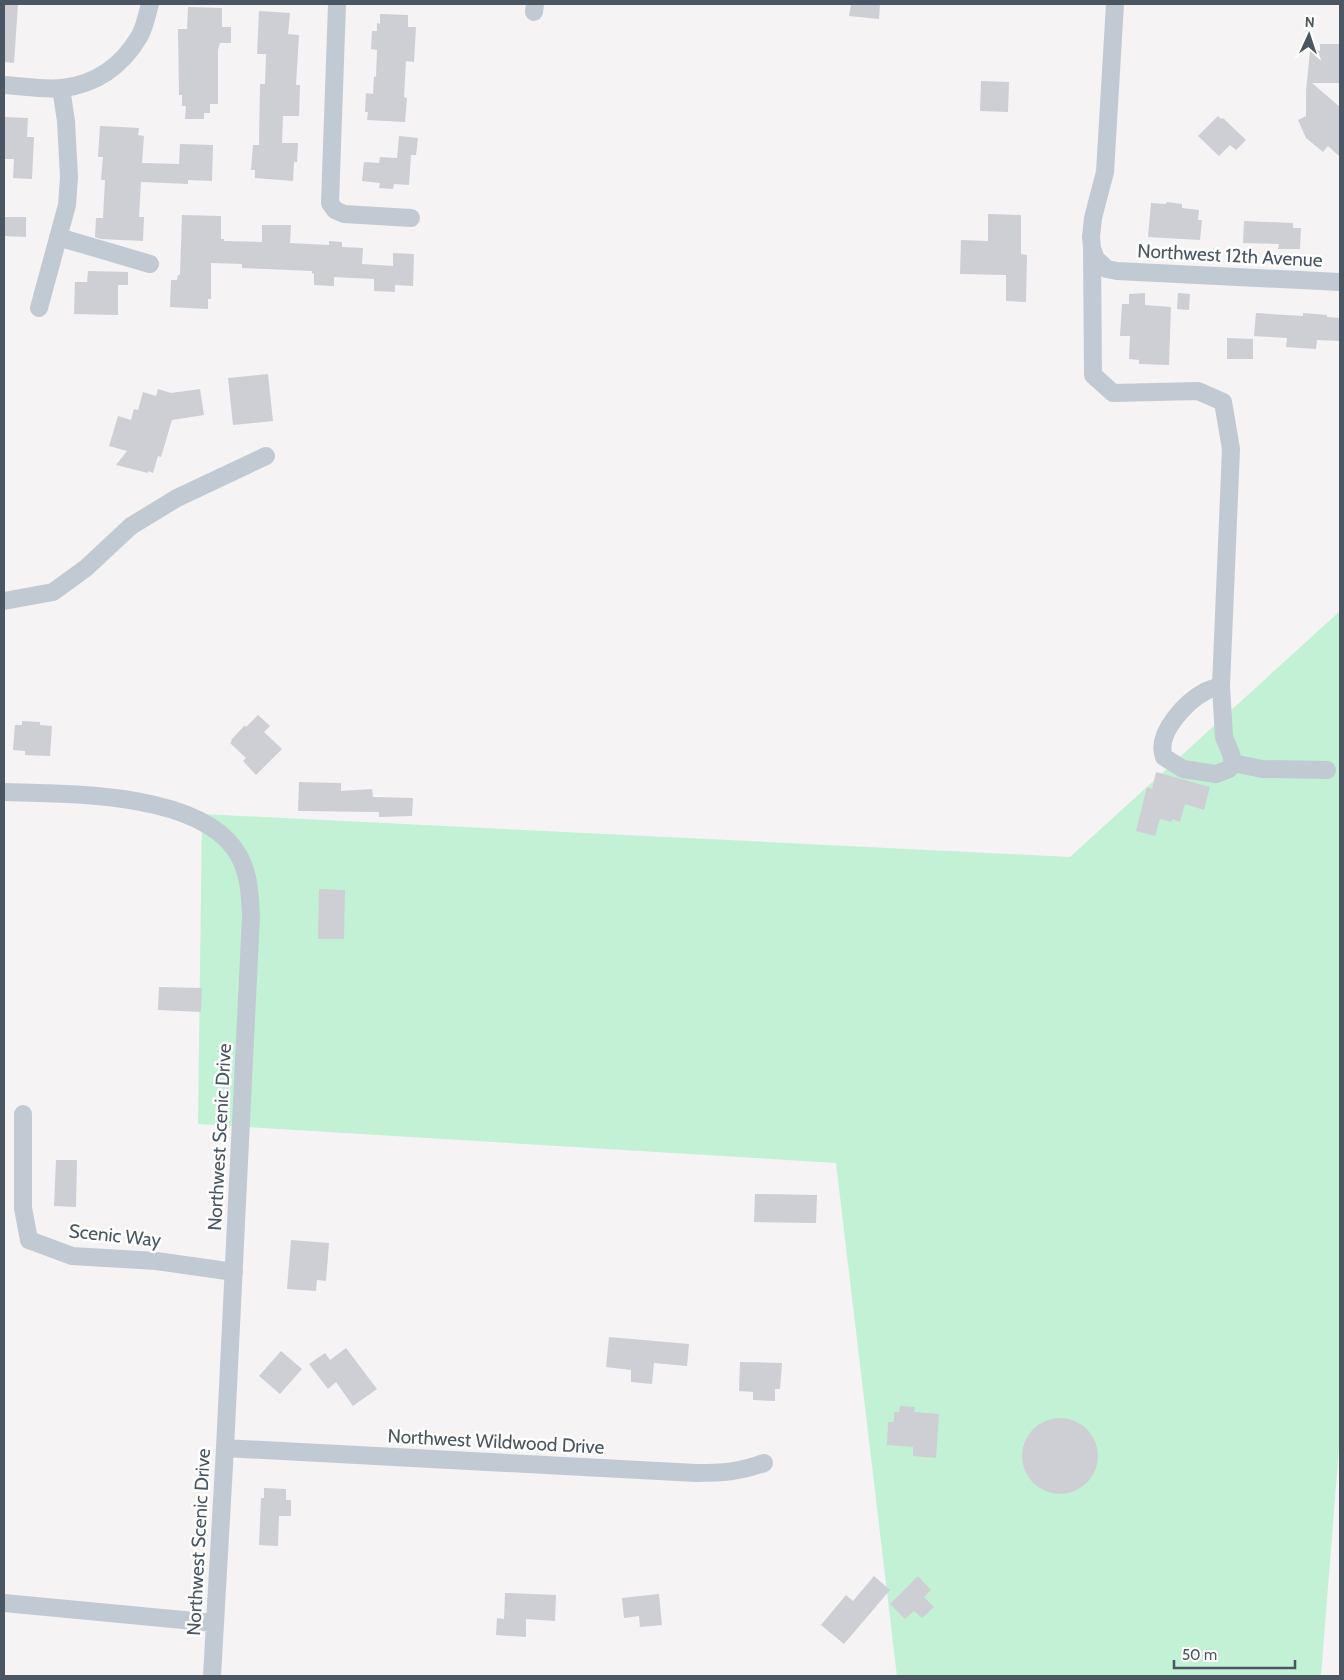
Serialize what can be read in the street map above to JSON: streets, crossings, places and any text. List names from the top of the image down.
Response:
{
  "streets": {
    "street": [
      "Northwest 12th Avenue",
      "Northwest Scenic Drive",
      "Scenic Way",
      "Northwest Wildwood Drive"
    ]
  },
  "crossings": [
    ["Northwest Scenic Drive", "Scenic Way"],
    ["Northwest Scenic Drive", "Northwest Wildwood Drive"]
  ],
  "scale_bar": "50 m",
  "north": "top"
}
